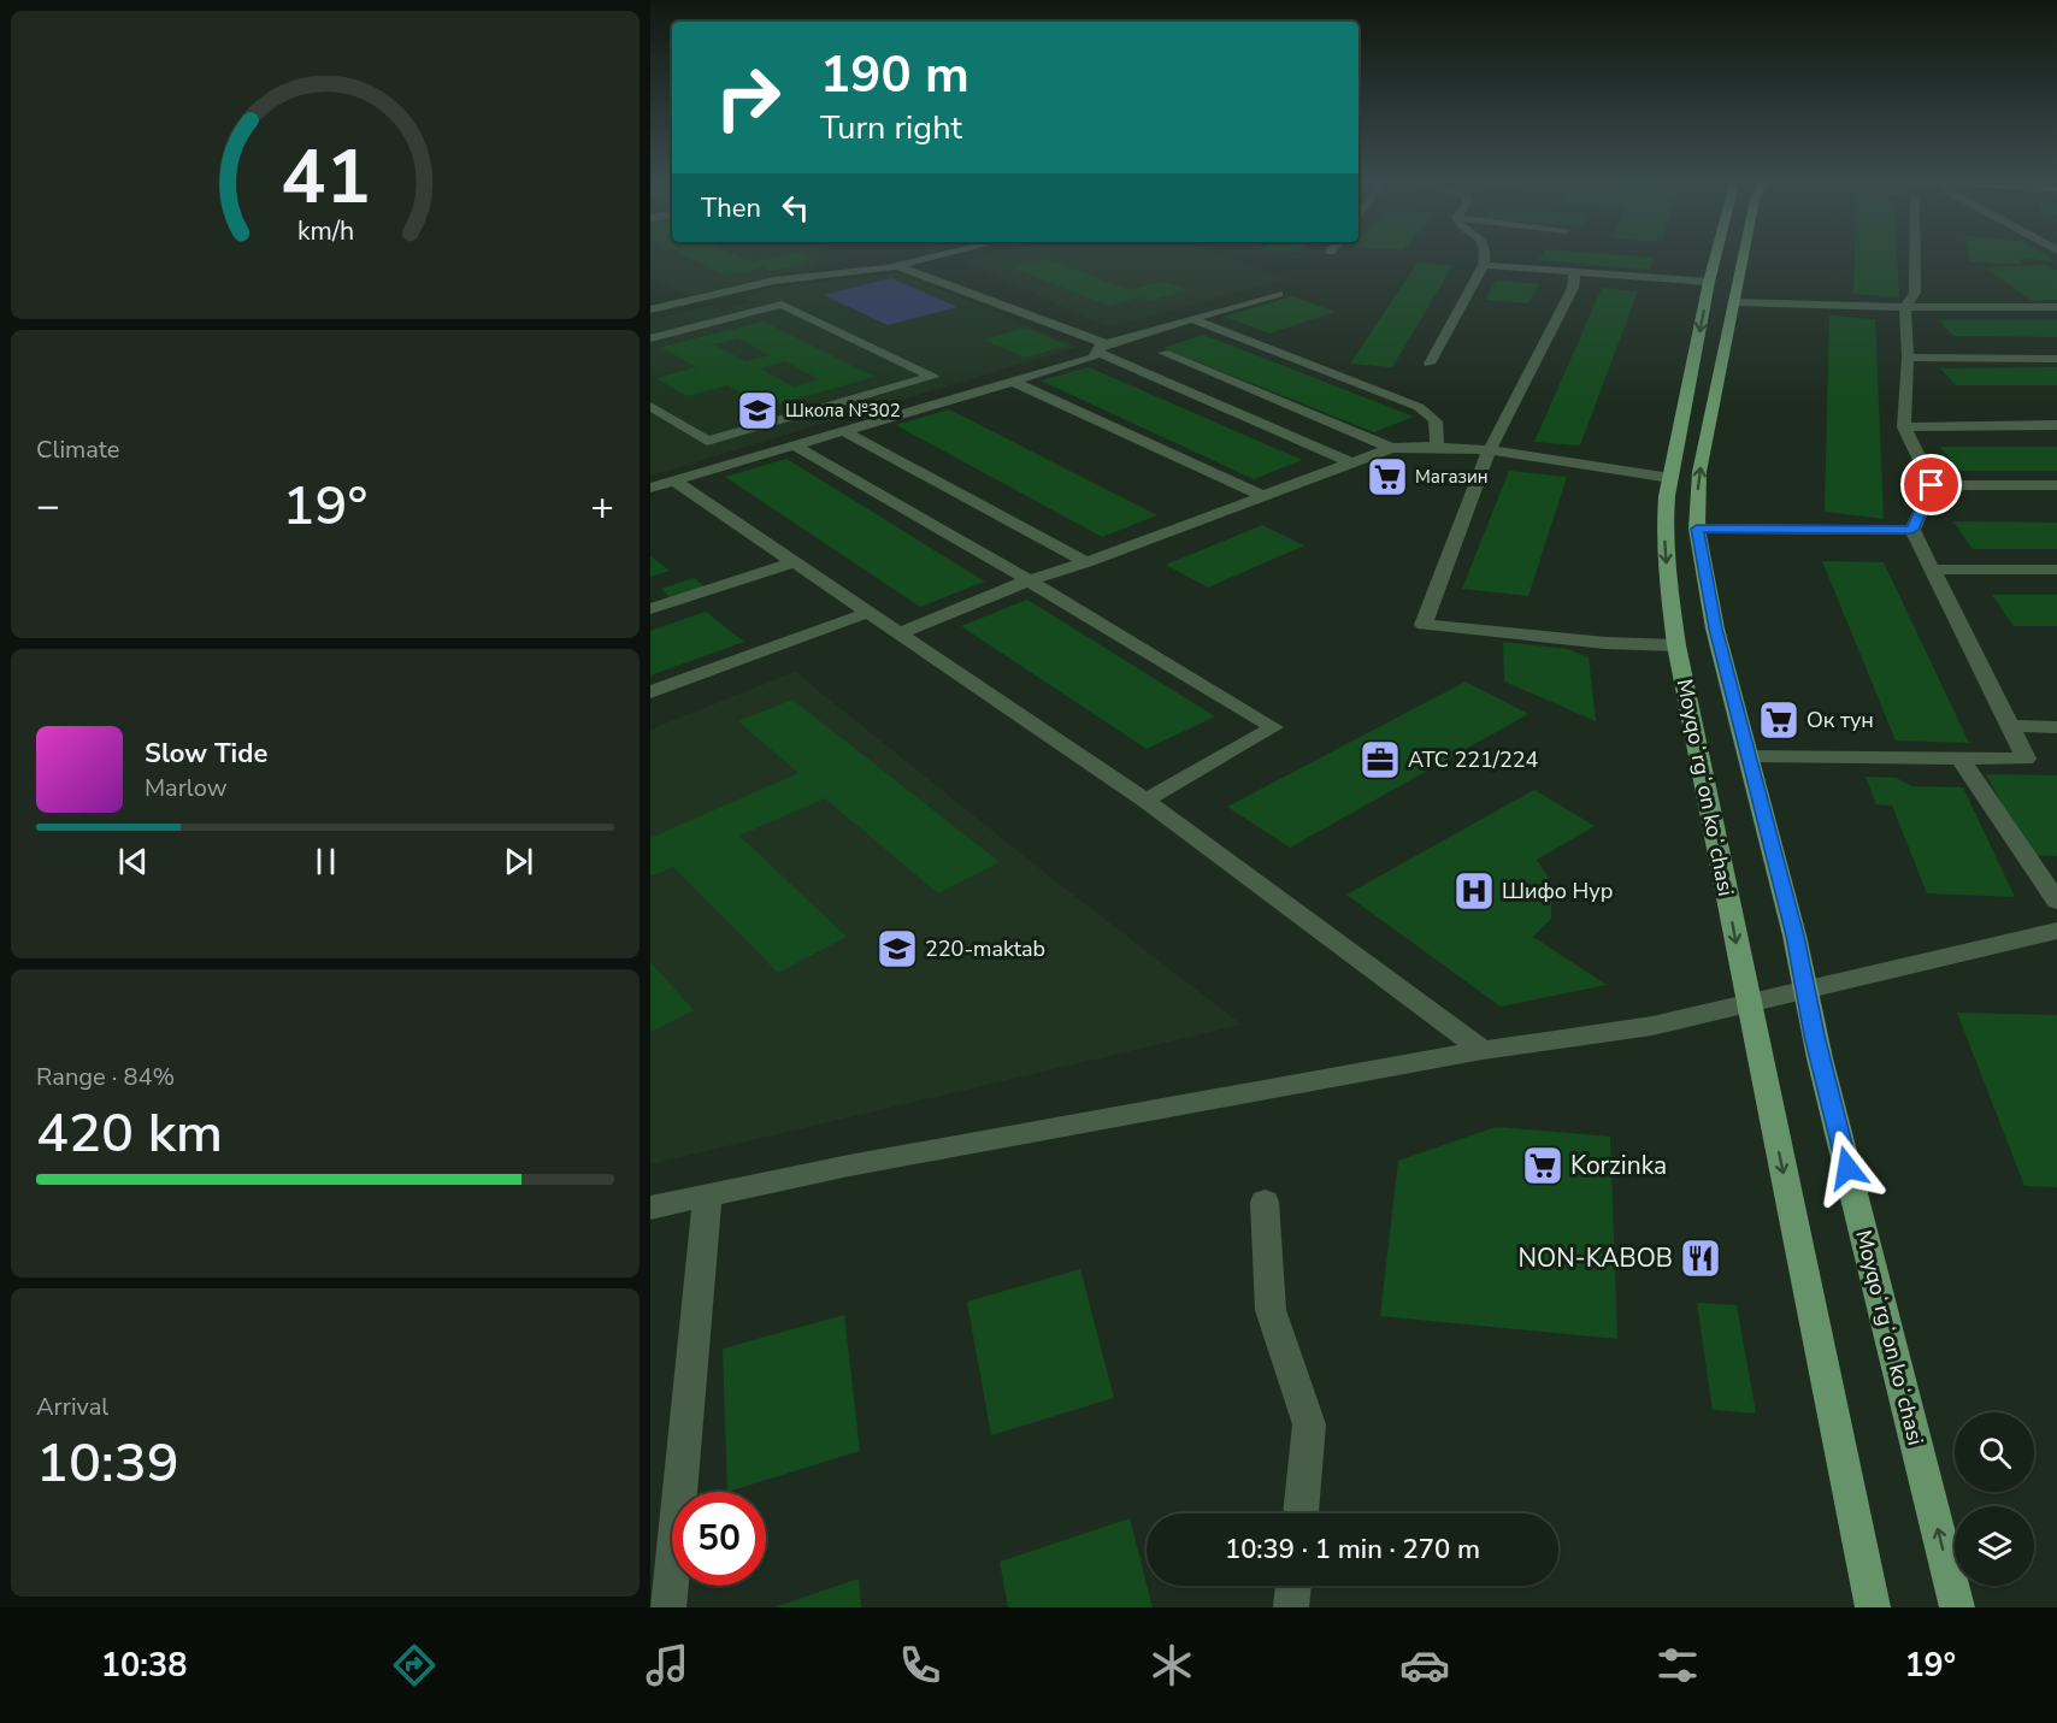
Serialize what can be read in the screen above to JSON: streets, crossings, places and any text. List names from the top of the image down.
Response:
{
  "streets": {
    "main road": ["Moyqoʻrgʻon koʻchasi"]
  },
  "places": {
    "school or university": ["Школа №302", "220-maktab"],
    "supermarket": ["Магазин", "Ок тун", "Korzinka"],
    "office": ["АТС 221/224"],
    "hospital": ["Шифо Нур"],
    "restaurant": ["NON-KABOB"]
  },
  "page": {
    "turn": ["190 m", "Turn right"],
    "then": "Then",
    "tile": [
      "Climate",
      ["Range · 84%", "420 km"],
      ["Arrival", "10:39"]
    ],
    "heat": ["−", "19°", "+"],
    "song": ["Slow Tide", "Marlow"],
    "limit": "50",
    "trip": "10:39 · 1 min · 270 m",
    "tabs": ["10:38", "19°"],
    "gauge": ["41", "km/h"]
  }
}
